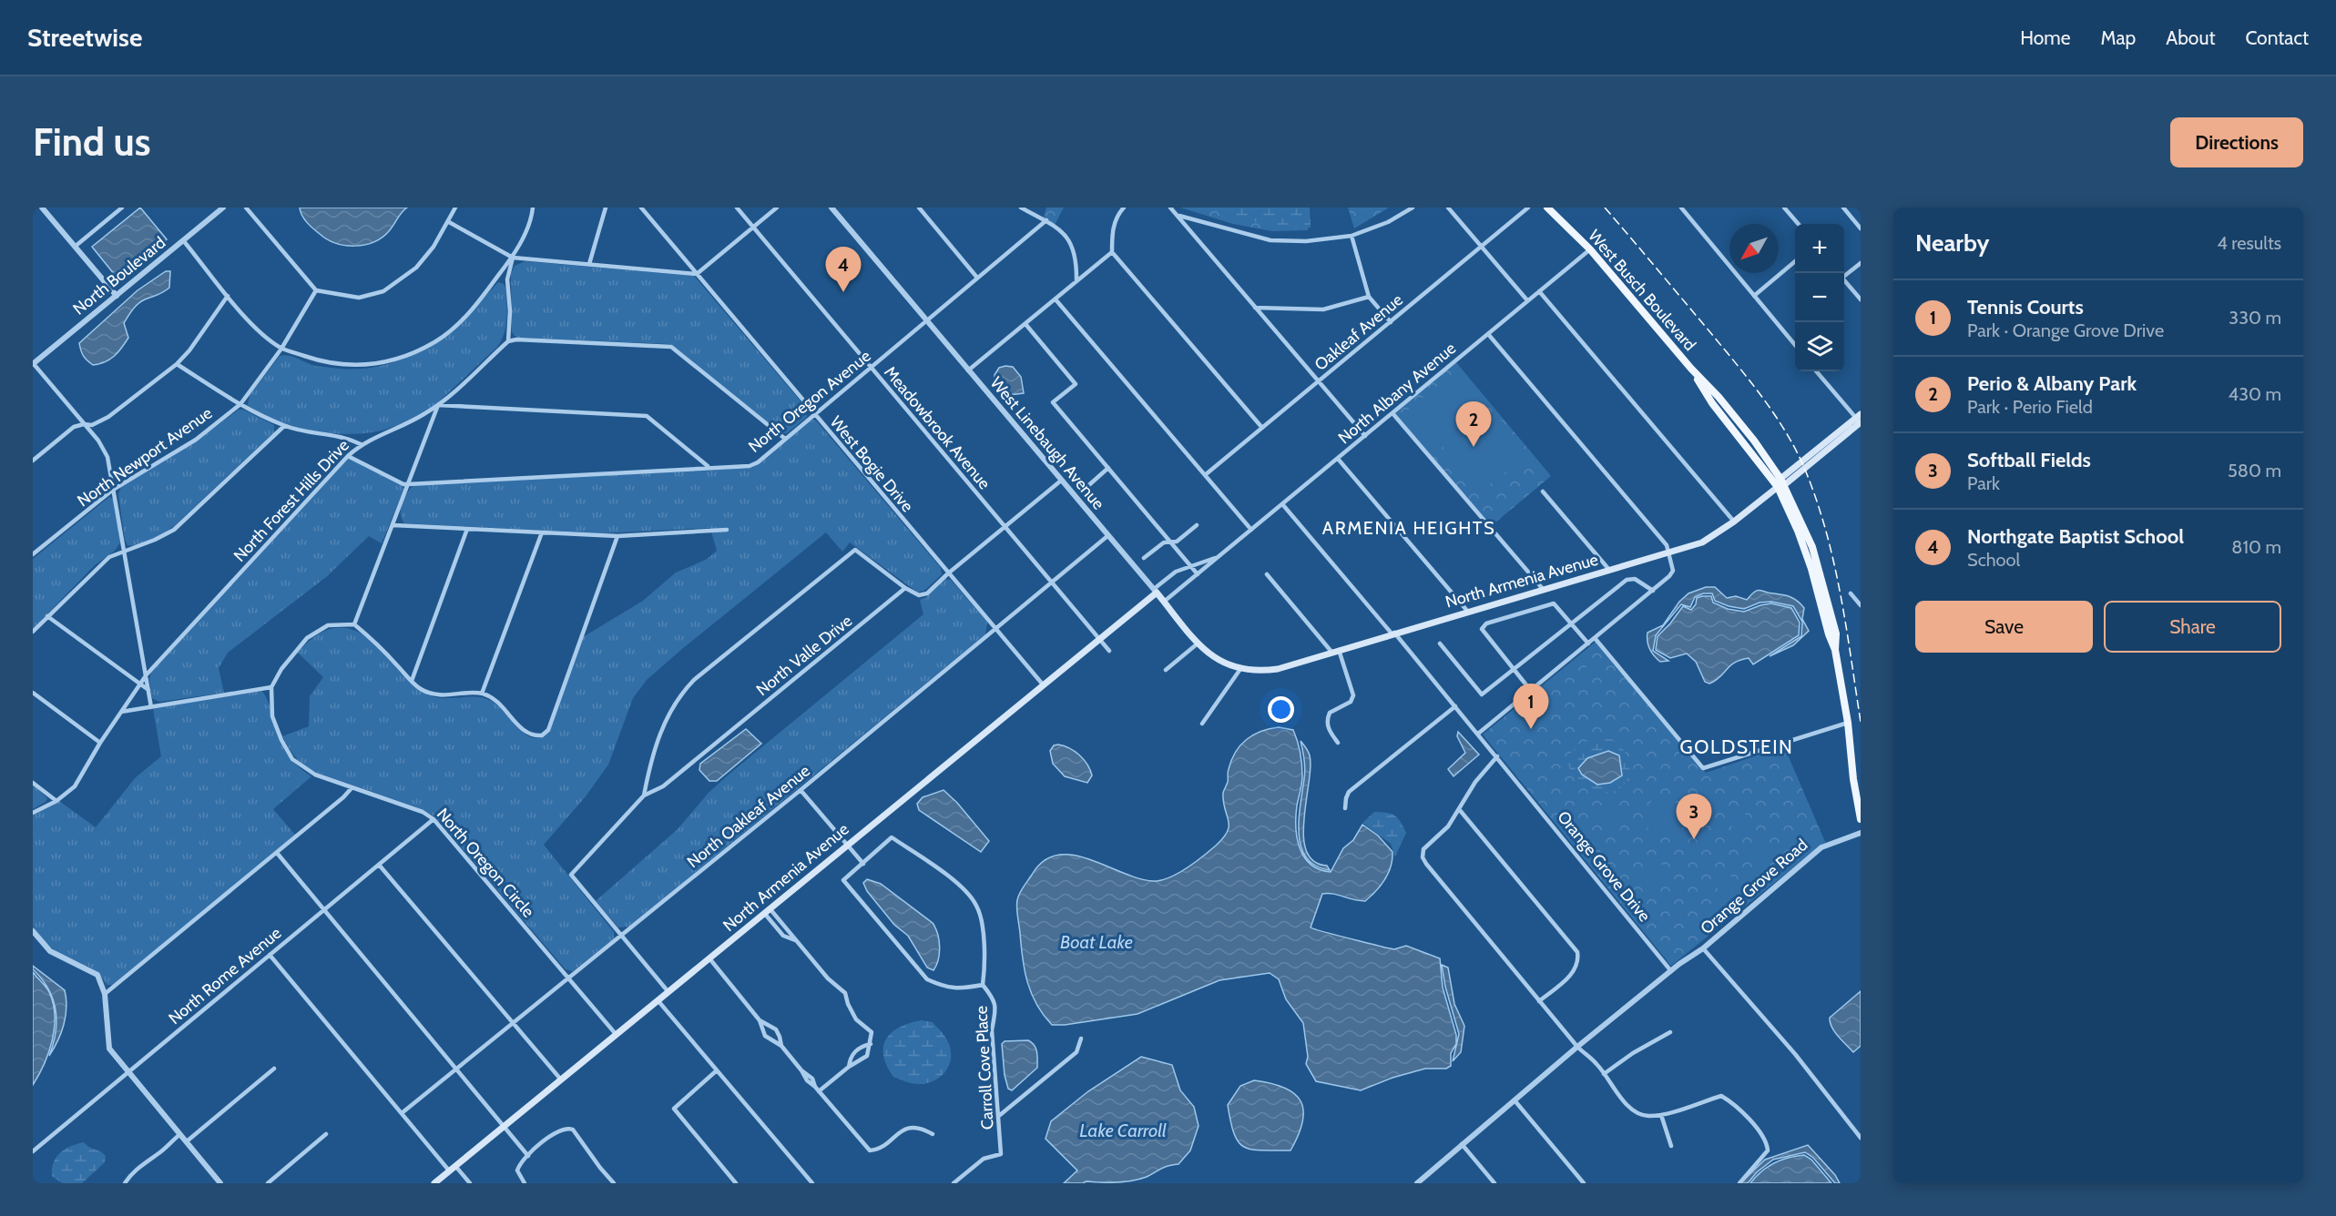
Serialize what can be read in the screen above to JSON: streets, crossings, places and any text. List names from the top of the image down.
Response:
{
  "streets": {
    "main road": ["West Busch Boulevard", "West Linebaugh Avenue", "North Armenia Avenue"],
    "street": [
      "North Boulevard",
      "Oakleaf Avenue",
      "North Albany Avenue",
      "North Oregon Avenue",
      "Meadowbrook Avenue",
      "North Newport Avenue",
      "West Bogie Drive",
      "North Forest Hills Drive",
      "North Valle Drive",
      "North Oakleaf Avenue",
      "North Oregon Circle",
      "Orange Grove Drive",
      "Orange Grove Road",
      "North Rome Avenue",
      "Carroll Cove Place"
    ]
  },
  "crossings": [
    ["West Busch Boulevard", "North Albany Avenue"],
    ["West Busch Boulevard", "North Armenia Avenue"],
    ["North Albany Avenue", "West Linebaugh Avenue"],
    ["North Albany Avenue", "North Armenia Avenue"],
    ["North Albany Avenue", "Orange Grove Drive"],
    ["North Oregon Avenue", "Meadowbrook Avenue"],
    ["North Oregon Avenue", "West Linebaugh Avenue"],
    ["North Oregon Avenue", "West Bogie Drive"],
    ["North Oregon Avenue", "North Forest Hills Drive"],
    ["Meadowbrook Avenue", "North Armenia Avenue"],
    ["Meadowbrook Avenue", "North Oakleaf Avenue"],
    ["West Linebaugh Avenue", "North Armenia Avenue"],
    ["West Linebaugh Avenue", "North Oakleaf Avenue"],
    ["West Bogie Drive", "North Armenia Avenue"],
    ["West Bogie Drive", "North Oakleaf Avenue"],
    ["North Armenia Avenue", "North Oregon Circle"],
    ["North Armenia Avenue", "Orange Grove Drive"],
    ["North Valle Drive", "North Oakleaf Avenue"],
    ["North Oakleaf Avenue", "North Oregon Circle"],
    ["North Oregon Circle", "North Rome Avenue"],
    ["Orange Grove Drive", "Orange Grove Road"]
  ],
  "districts": ["ARMENIA HEIGHTS", "GOLDSTEIN"],
  "water": ["Boat Lake", "Lake Carroll"],
  "north": "bottom left",
  "page": {
    "header": "Streetwise",
    "nav": [
      "Home",
      "Map",
      "About",
      "Contact"
    ],
    "buttons": [
      "Directions",
      ["Save", "Share"]
    ],
    "title": "Find us",
    "heading": ["Nearby", "4 results"],
    "map_buttons": ["+", "−"],
    "pins": [
      "4",
      "2",
      "1",
      "3"
    ],
    "list": [
      {
        "mark": "1",
        "name": "Tennis Courts",
        "note": "Park · Orange Grove Drive",
        "value": "330 m"
      },
      {
        "mark": "2",
        "name": "Perio & Albany Park",
        "note": "Park · Perio Field",
        "value": "430 m"
      },
      {
        "mark": "3",
        "name": "Softball Fields",
        "note": "Park",
        "value": "580 m"
      },
      {
        "mark": "4",
        "name": "Northgate Baptist School",
        "note": "School",
        "value": "810 m"
      }
    ]
  }
}
